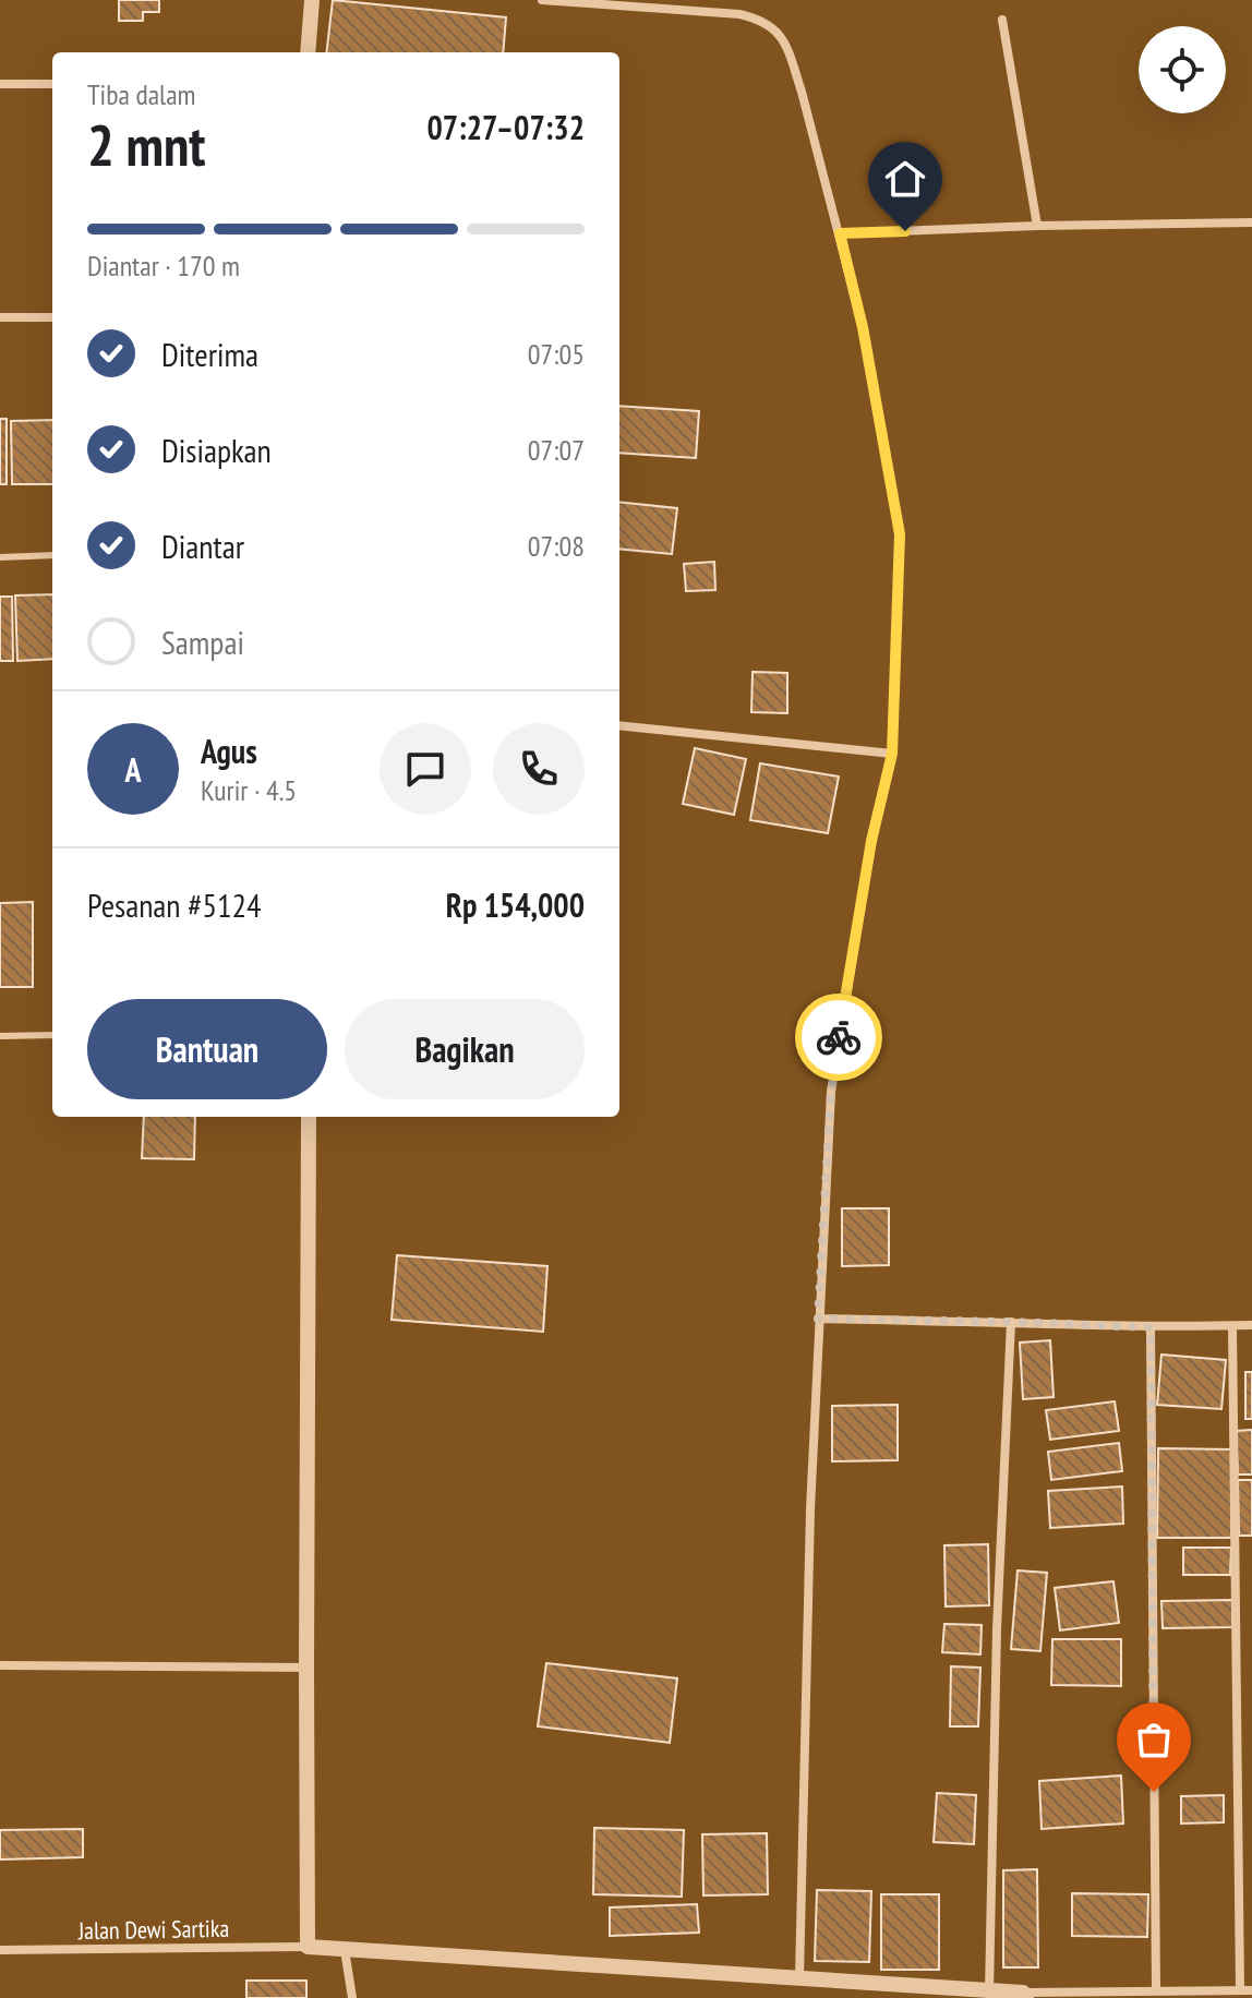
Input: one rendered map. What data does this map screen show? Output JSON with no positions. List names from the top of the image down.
{
  "streets": {
    "street": ["Jalan Dewi Sartika"]
  },
  "page": {
    "heading": ["2 mnt", "Tiba dalam", "07:27–07:32"],
    "panel": [
      "Agus",
      "Kurir · 4.5",
      "Pesanan #5124",
      "Rp 154,000"
    ],
    "bar": "Diantar · 170 m",
    "list": [
      ["Diterima", "07:05"],
      ["Disiapkan", "07:07"],
      ["Diantar", "07:08"],
      "Sampai"
    ],
    "round": "A",
    "buttons": ["Bantuan", "Bagikan"]
  }
}
